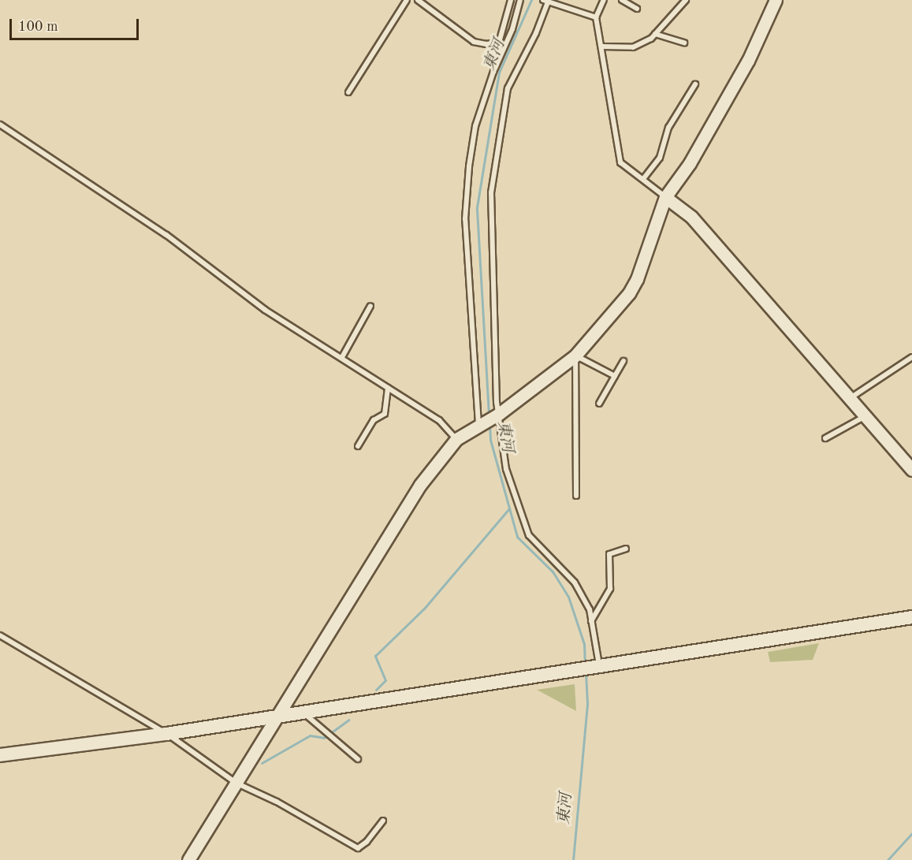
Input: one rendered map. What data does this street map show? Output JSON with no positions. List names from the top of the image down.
{
  "water": ["東河"],
  "scale_bar": "100 m"
}
